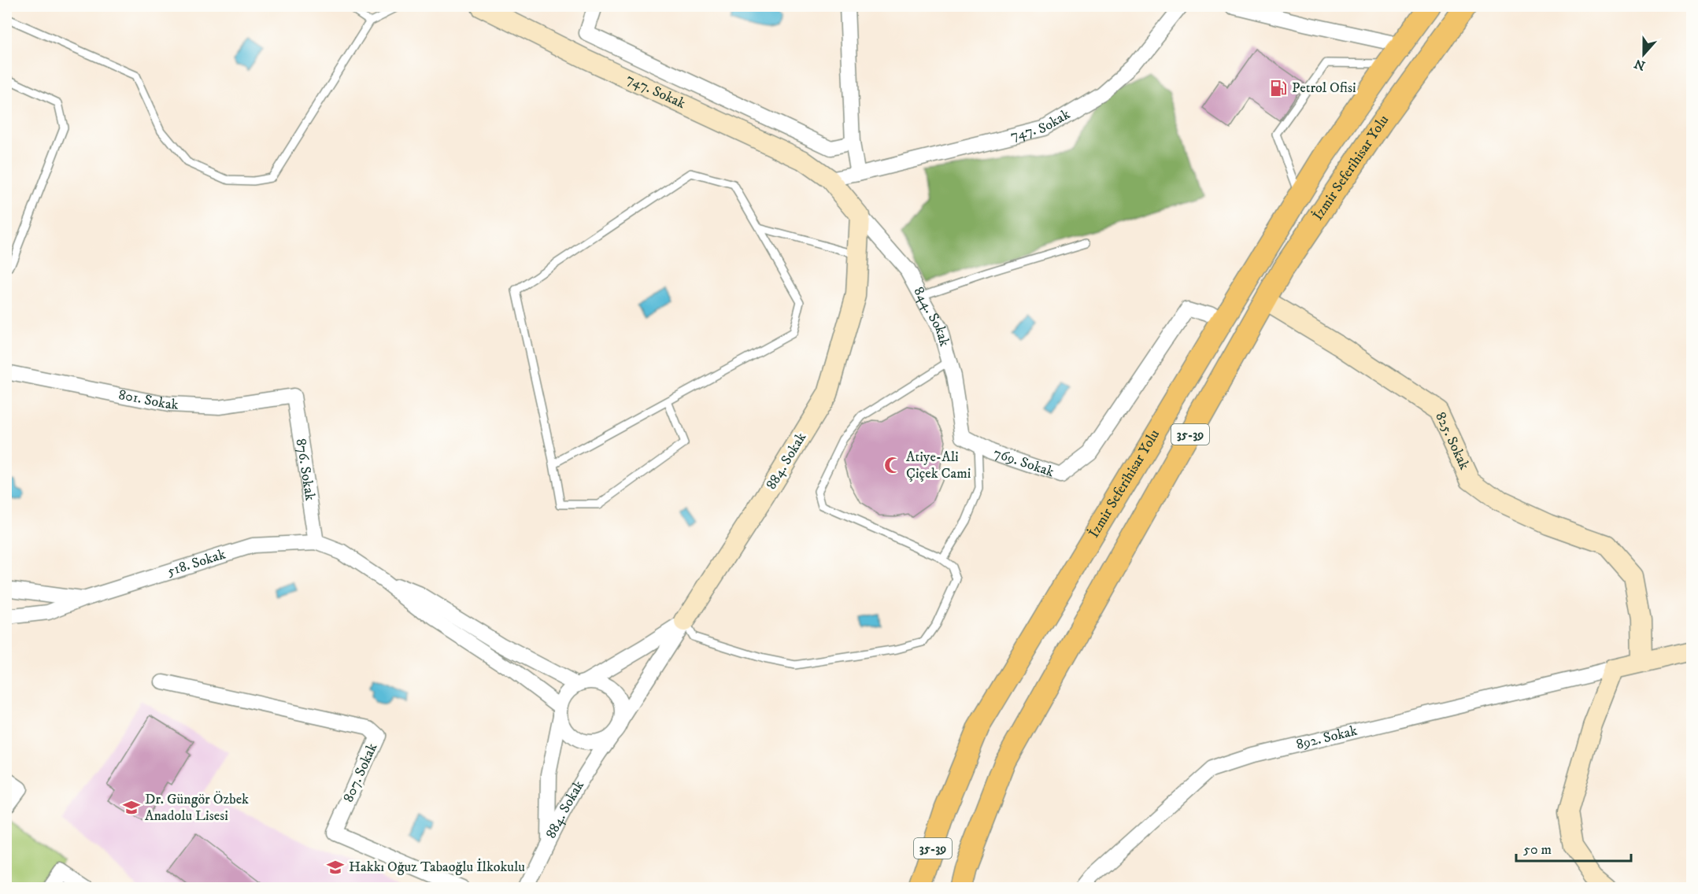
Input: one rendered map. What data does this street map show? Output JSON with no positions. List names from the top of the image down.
{
  "streets": {
    "main road": ["İzmir Seferihisar Yolu", "35-39"],
    "street": [
      "747. Sokak",
      "844. Sokak",
      "801. Sokak",
      "825. Sokak",
      "884. Sokak",
      "769. Sokak",
      "876. Sokak",
      "518. Sokak",
      "892. Sokak",
      "807. Sokak"
    ]
  },
  "crossings": [
    ["İzmir Seferihisar Yolu", "825. Sokak"],
    ["İzmir Seferihisar Yolu", "769. Sokak"],
    ["844. Sokak", "884. Sokak"],
    ["844. Sokak", "769. Sokak"],
    ["801. Sokak", "876. Sokak"],
    ["884. Sokak", "518. Sokak"],
    ["876. Sokak", "518. Sokak"]
  ],
  "places": {
    "fuel station": ["Petrol Ofisi"],
    "mosque": ["Atiye-Ali Çiçek Cami"],
    "school or university": ["Dr. Güngör Özbek Anadolu Lisesi", "Hakkı Oğuz Tabaoğlu İlkokulu"]
  },
  "scale_bar": "50 m",
  "north": "bottom"
}
